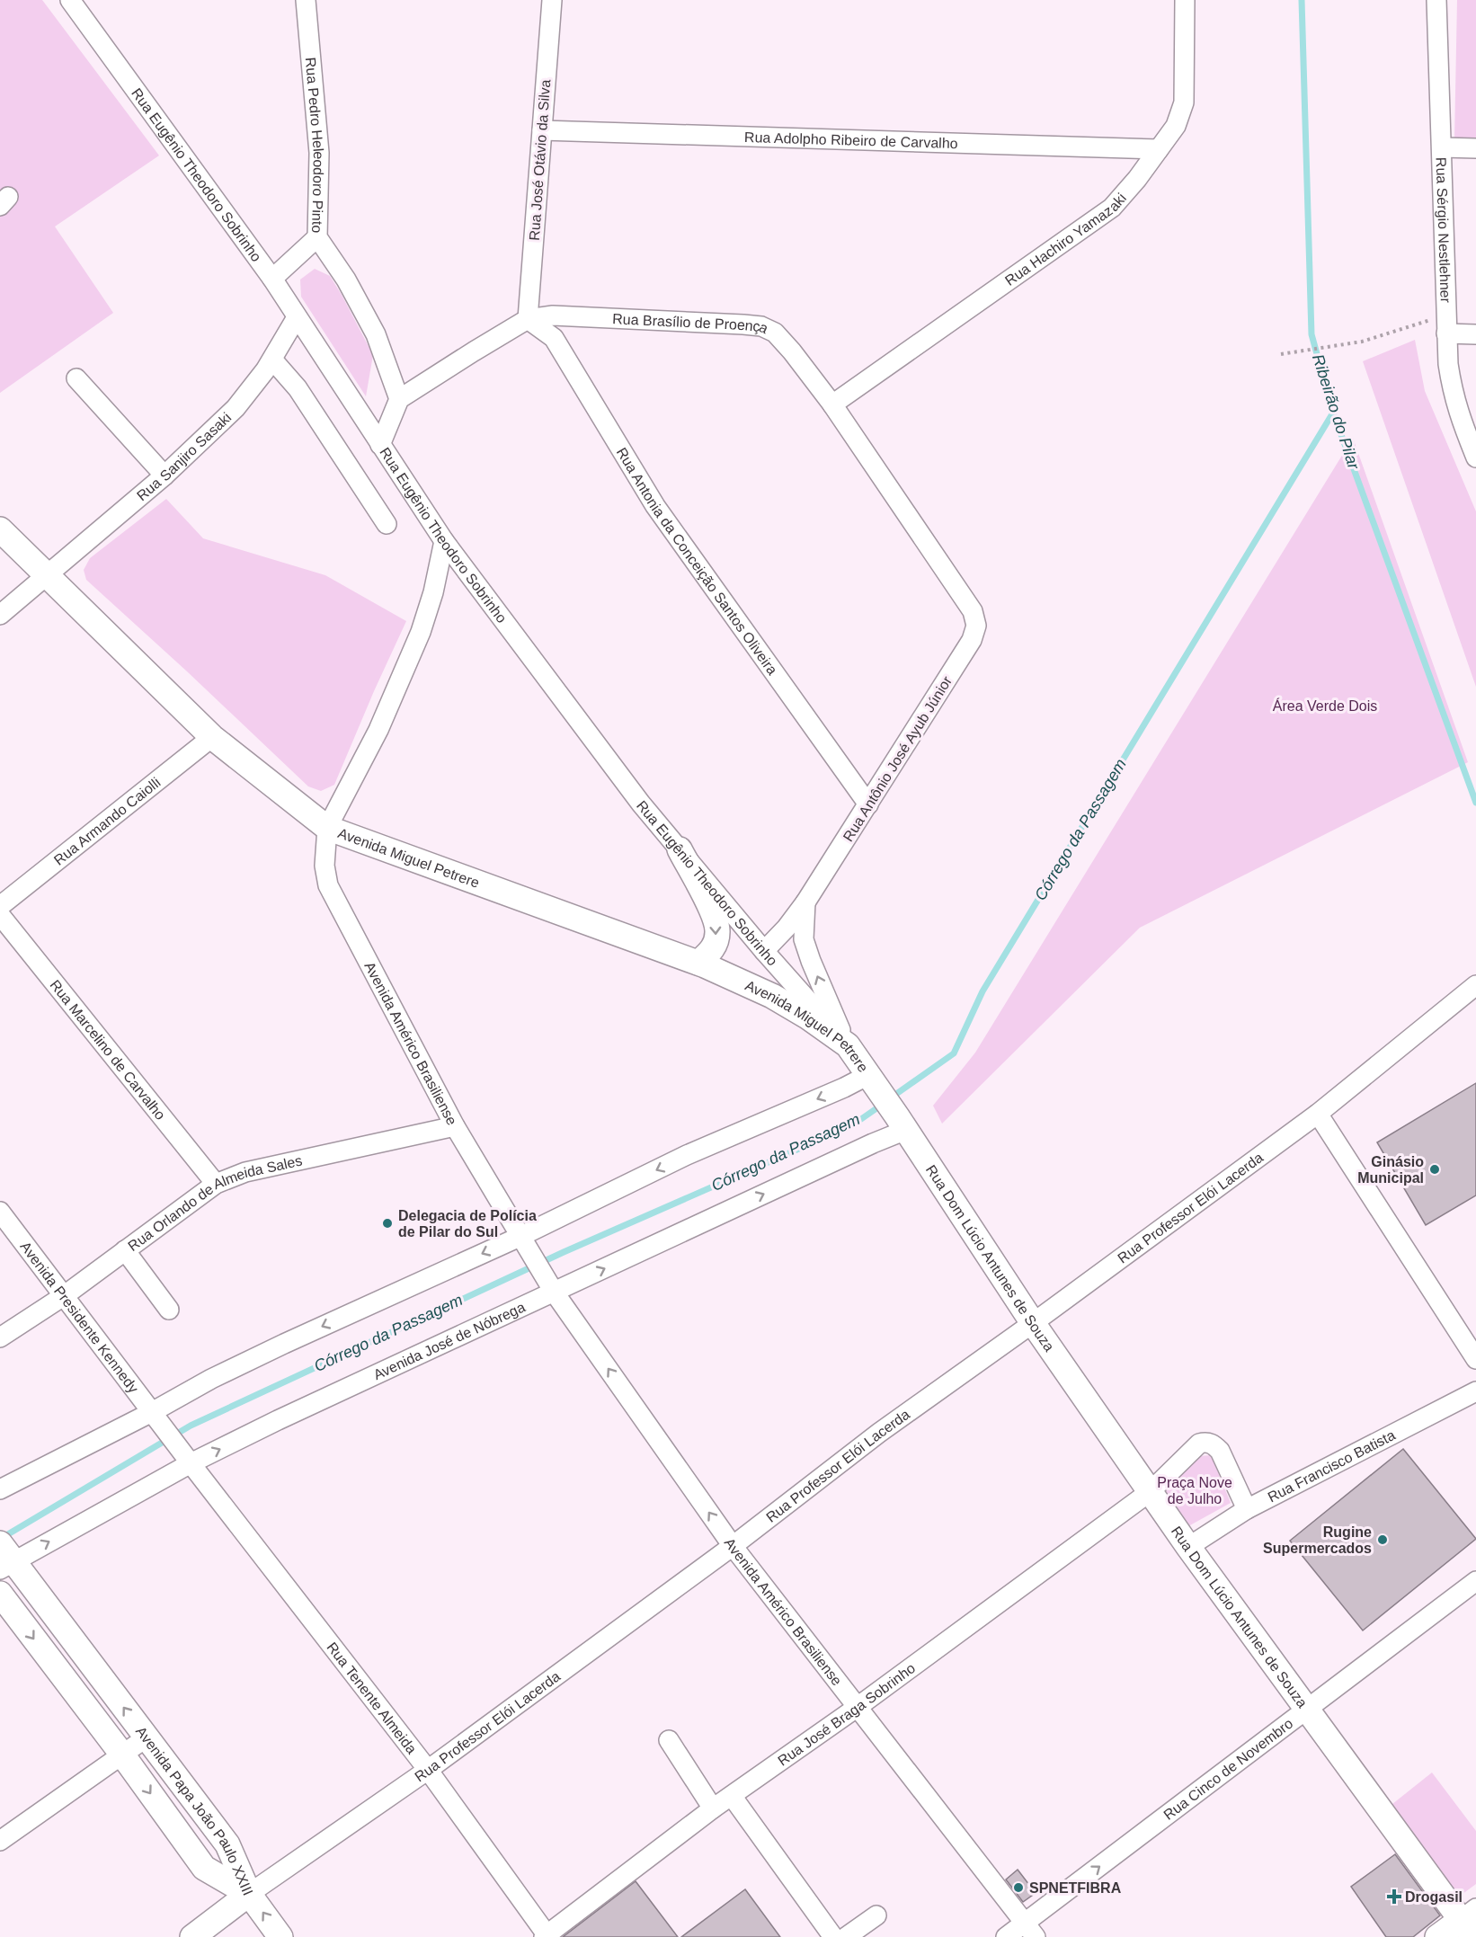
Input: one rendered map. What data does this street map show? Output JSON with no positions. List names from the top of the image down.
{
  "streets": {
    "main road": [
      "Avenida Miguel Petrere",
      "Rua Professor Elói Lacerda",
      "Rua Dom Lúcio Antunes de Souza",
      "Avenida Papa João Paulo XXIII"
    ],
    "street": [
      "Rua Adolpho Ribeiro de Carvalho",
      "Rua Pedro Heleodoro Pinto",
      "Rua José Otávio da Silva",
      "Rua Eugênio Theodoro Sobrinho",
      "Rua Sérgio Nestlehner",
      "Rua Hachiro Yamazaki",
      "Rua Brasílio de Proença",
      "Rua Sanjiro Sasaki",
      "Rua Antonia da Conceição Santos Oliveira",
      "Rua Antônio José Ayub Júnior",
      "Rua Armando Caiolli",
      "Avenida Américo Brasiliense",
      "Rua Marcelino de Carvalho",
      "Rua Orlando de Almeida Sales",
      "Avenida Presidente Kennedy",
      "Avenida José de Nóbrega",
      "Rua Francisco Batista",
      "Rua Tenente Almeida",
      "Rua José Braga Sobrinho",
      "Rua Cinco de Novembro"
    ]
  },
  "crossings": [
    ["Rua Adolpho Ribeiro de Carvalho", "Rua José Otávio da Silva"],
    ["Rua Adolpho Ribeiro de Carvalho", "Rua Hachiro Yamazaki"],
    ["Rua Pedro Heleodoro Pinto", "Rua Brasílio de Proença"],
    ["Rua José Otávio da Silva", "Rua Brasílio de Proença"],
    ["Rua José Otávio da Silva", "Rua Antonia da Conceição Santos Oliveira"],
    ["Rua Eugênio Theodoro Sobrinho", "Rua Sanjiro Sasaki"],
    ["Rua Eugênio Theodoro Sobrinho", "Rua Antônio José Ayub Júnior"],
    ["Rua Eugênio Theodoro Sobrinho", "Avenida Miguel Petrere"],
    ["Rua Hachiro Yamazaki", "Rua Brasílio de Proença"],
    ["Rua Brasílio de Proença", "Rua Antonia da Conceição Santos Oliveira"],
    ["Rua Brasílio de Proença", "Rua Antônio José Ayub Júnior"],
    ["Rua Sanjiro Sasaki", "Avenida Miguel Petrere"],
    ["Rua Antonia da Conceição Santos Oliveira", "Rua Antônio José Ayub Júnior"],
    ["Rua Antônio José Ayub Júnior", "Avenida Miguel Petrere"],
    ["Rua Armando Caiolli", "Avenida Miguel Petrere"],
    ["Avenida Miguel Petrere", "Avenida Américo Brasiliense"],
    ["Avenida Miguel Petrere", "Rua Dom Lúcio Antunes de Souza"],
    ["Avenida Miguel Petrere", "Avenida José de Nóbrega"],
    ["Avenida Américo Brasiliense", "Rua Orlando de Almeida Sales"],
    ["Avenida Américo Brasiliense", "Rua Professor Elói Lacerda"],
    ["Avenida Américo Brasiliense", "Avenida José de Nóbrega"],
    ["Avenida Américo Brasiliense", "Rua José Braga Sobrinho"],
    ["Avenida Américo Brasiliense", "Rua Cinco de Novembro"],
    ["Rua Marcelino de Carvalho", "Rua Orlando de Almeida Sales"],
    ["Rua Orlando de Almeida Sales", "Avenida Presidente Kennedy"],
    ["Rua Professor Elói Lacerda", "Rua Dom Lúcio Antunes de Souza"],
    ["Rua Professor Elói Lacerda", "Rua Tenente Almeida"],
    ["Rua Professor Elói Lacerda", "Avenida Papa João Paulo XXIII"],
    ["Rua Dom Lúcio Antunes de Souza", "Avenida José de Nóbrega"],
    ["Rua Dom Lúcio Antunes de Souza", "Rua Francisco Batista"],
    ["Rua Dom Lúcio Antunes de Souza", "Rua José Braga Sobrinho"],
    ["Rua Dom Lúcio Antunes de Souza", "Rua Cinco de Novembro"],
    ["Avenida Presidente Kennedy", "Avenida José de Nóbrega"],
    ["Avenida Presidente Kennedy", "Rua Tenente Almeida"],
    ["Avenida José de Nóbrega", "Rua Tenente Almeida"],
    ["Avenida José de Nóbrega", "Avenida Papa João Paulo XXIII"],
    ["Rua Tenente Almeida", "Rua José Braga Sobrinho"]
  ],
  "one_way": ["Rua Cinco de Novembro"],
  "water": ["Ribeirão do Pilar", "Córrego da Passagem"],
  "parks": ["Área Verde Dois", "Praça Nove de Julho"],
  "places": {
    "other": [
      "Ginásio Municipal",
      "Delegacia de Polícia de Pilar do Sul",
      "Rugine Supermercados",
      "SPNETFIBRA"
    ],
    "health": ["Drogasil"]
  }
}
